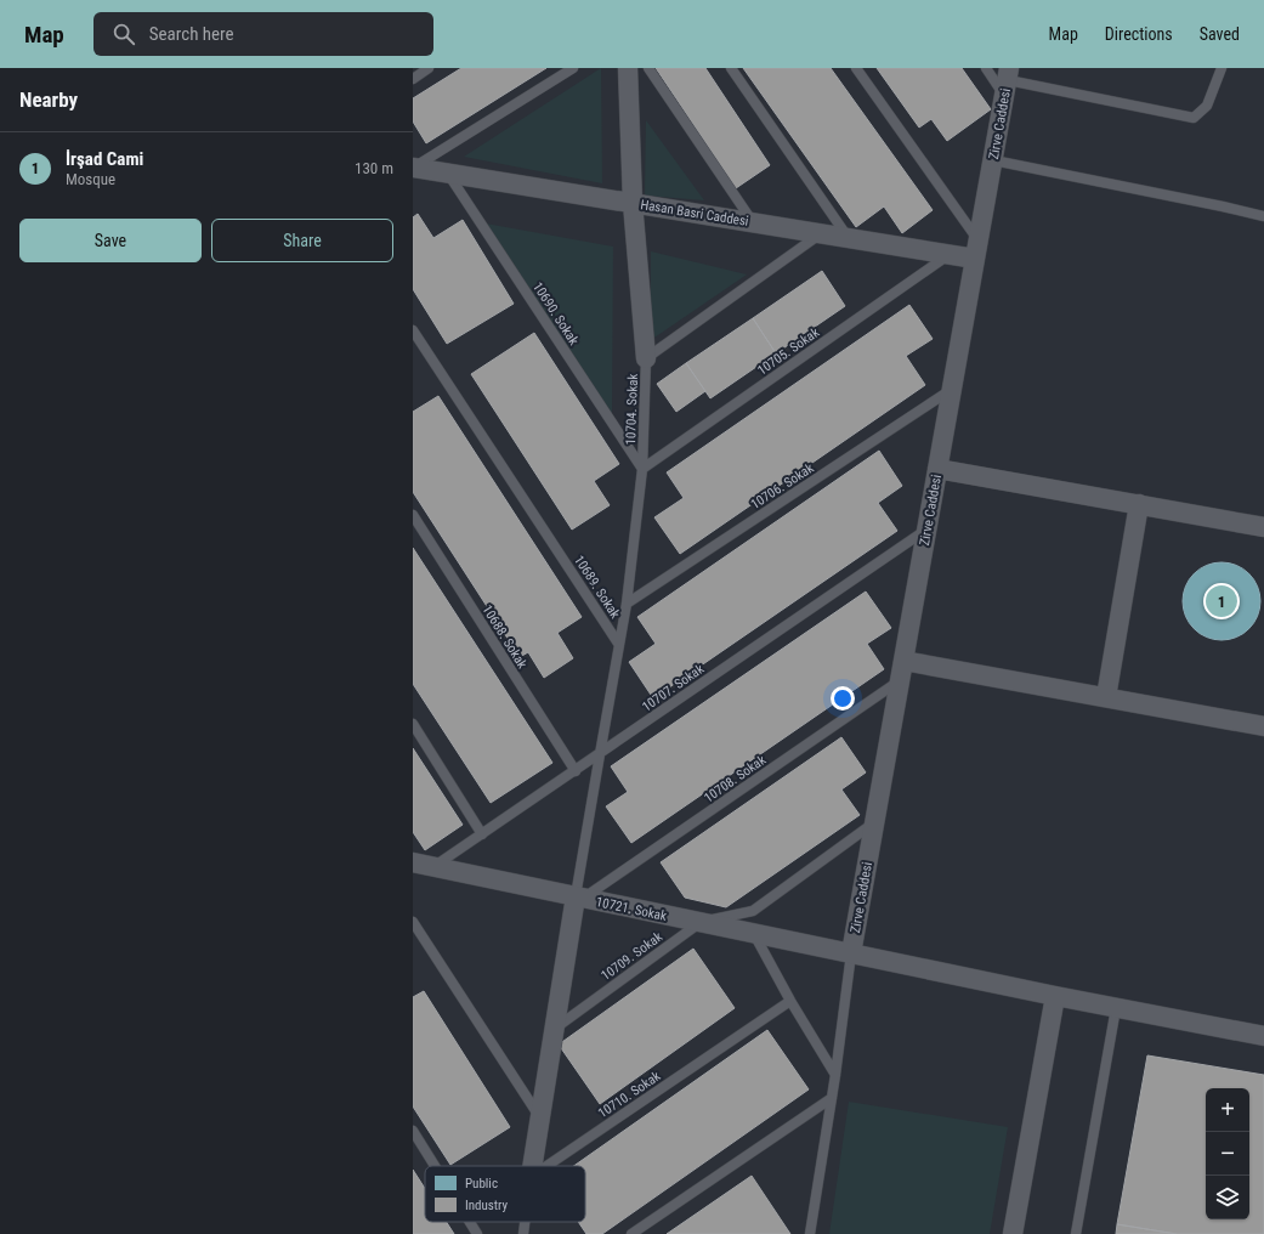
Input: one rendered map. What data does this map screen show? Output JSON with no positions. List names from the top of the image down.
{
  "streets": {
    "street": ["Zirve Caddesi", "Hasan Basri Caddesi", "10721. Sokak"],
    "lane": [
      "10690. Sokak",
      "10705. Sokak",
      "10704. Sokak",
      "10706. Sokak",
      "10689. Sokak",
      "10688. Sokak",
      "10707. Sokak",
      "10708. Sokak",
      "10709. Sokak",
      "10710. Sokak"
    ]
  },
  "crossings": [
    ["Zirve Caddesi", "Hasan Basri Caddesi"],
    ["Zirve Caddesi", "10706. Sokak"],
    ["Zirve Caddesi", "10707. Sokak"],
    ["Zirve Caddesi", "10708. Sokak"],
    ["Zirve Caddesi", "10721. Sokak"],
    ["Zirve Caddesi", "10709. Sokak"],
    ["Hasan Basri Caddesi", "10690. Sokak"],
    ["Hasan Basri Caddesi", "10705. Sokak"],
    ["Hasan Basri Caddesi", "10704. Sokak"],
    ["10690. Sokak", "10705. Sokak"],
    ["10690. Sokak", "10704. Sokak"],
    ["10705. Sokak", "10704. Sokak"],
    ["10704. Sokak", "10706. Sokak"],
    ["10704. Sokak", "10689. Sokak"],
    ["10688. Sokak", "10707. Sokak"],
    ["10707. Sokak", "10721. Sokak"],
    ["10708. Sokak", "10721. Sokak"],
    ["10721. Sokak", "10709. Sokak"]
  ],
  "legend": ["Public", "Industry"],
  "page": {
    "header": "Map",
    "search": "Search here",
    "nav": ["Map", "Directions", "Saved"],
    "heading": "Nearby",
    "list": [
      {
        "mark": "1",
        "name": "İrşad Cami",
        "note": "Mosque",
        "value": "130 m"
      }
    ],
    "buttons": ["Save", "Share"],
    "pins": "1",
    "map_buttons": ["+", "−"]
  }
}
